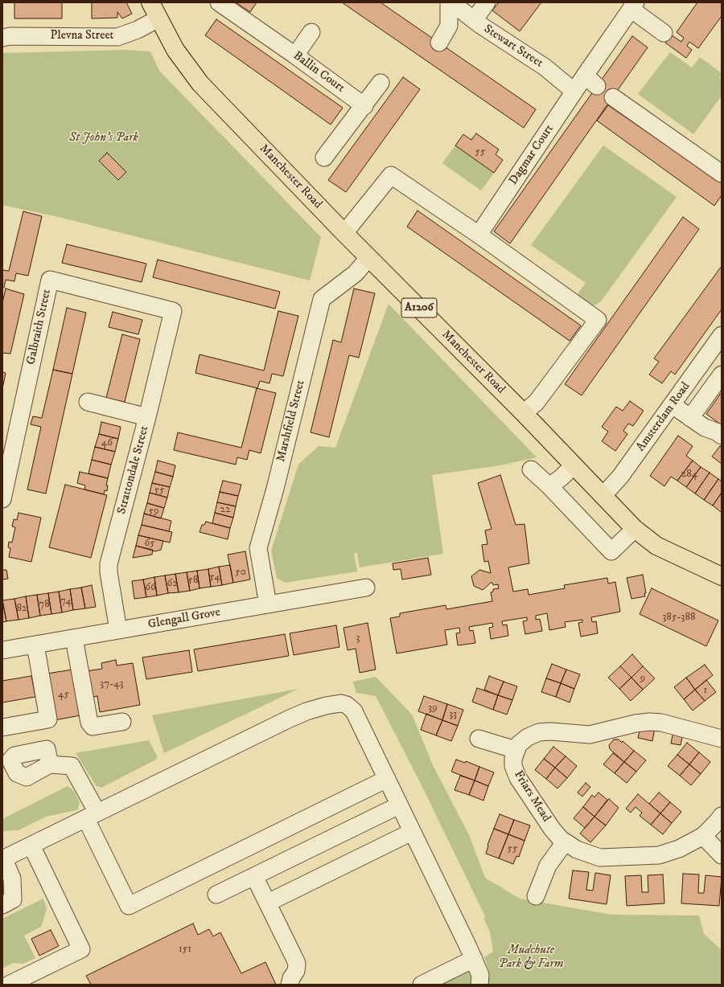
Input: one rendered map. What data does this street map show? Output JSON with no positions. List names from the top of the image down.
{
  "streets": {
    "main road": ["Manchester Road", "A1206"],
    "street": [
      "Plevna Street",
      "Stewart Street",
      "Ballin Court",
      "Dagmar Court",
      "Galbraith Street",
      "Amsterdam Road",
      "Marshfield Street",
      "Strattondale Street",
      "Glengall Grove",
      "Friars Mead"
    ]
  },
  "crossings": [
    ["Plevna Street", "Manchester Road"],
    ["Stewart Street", "Dagmar Court"],
    ["Manchester Road", "Amsterdam Road"],
    ["Manchester Road", "Marshfield Street"],
    ["Galbraith Street", "Strattondale Street"],
    ["Marshfield Street", "Glengall Grove"],
    ["Strattondale Street", "Glengall Grove"]
  ],
  "parks": ["St John's Park", "Mudchute Park & Farm"],
  "house_numbers": [
    "55",
    "46",
    "284",
    "55",
    "22",
    "59",
    "65",
    "50",
    "54",
    "58",
    "62",
    "66",
    "74",
    "78",
    "82",
    "385-388",
    "3",
    "9",
    "37-43",
    "1",
    "45",
    "39",
    "33",
    "55",
    "151"
  ]
}
